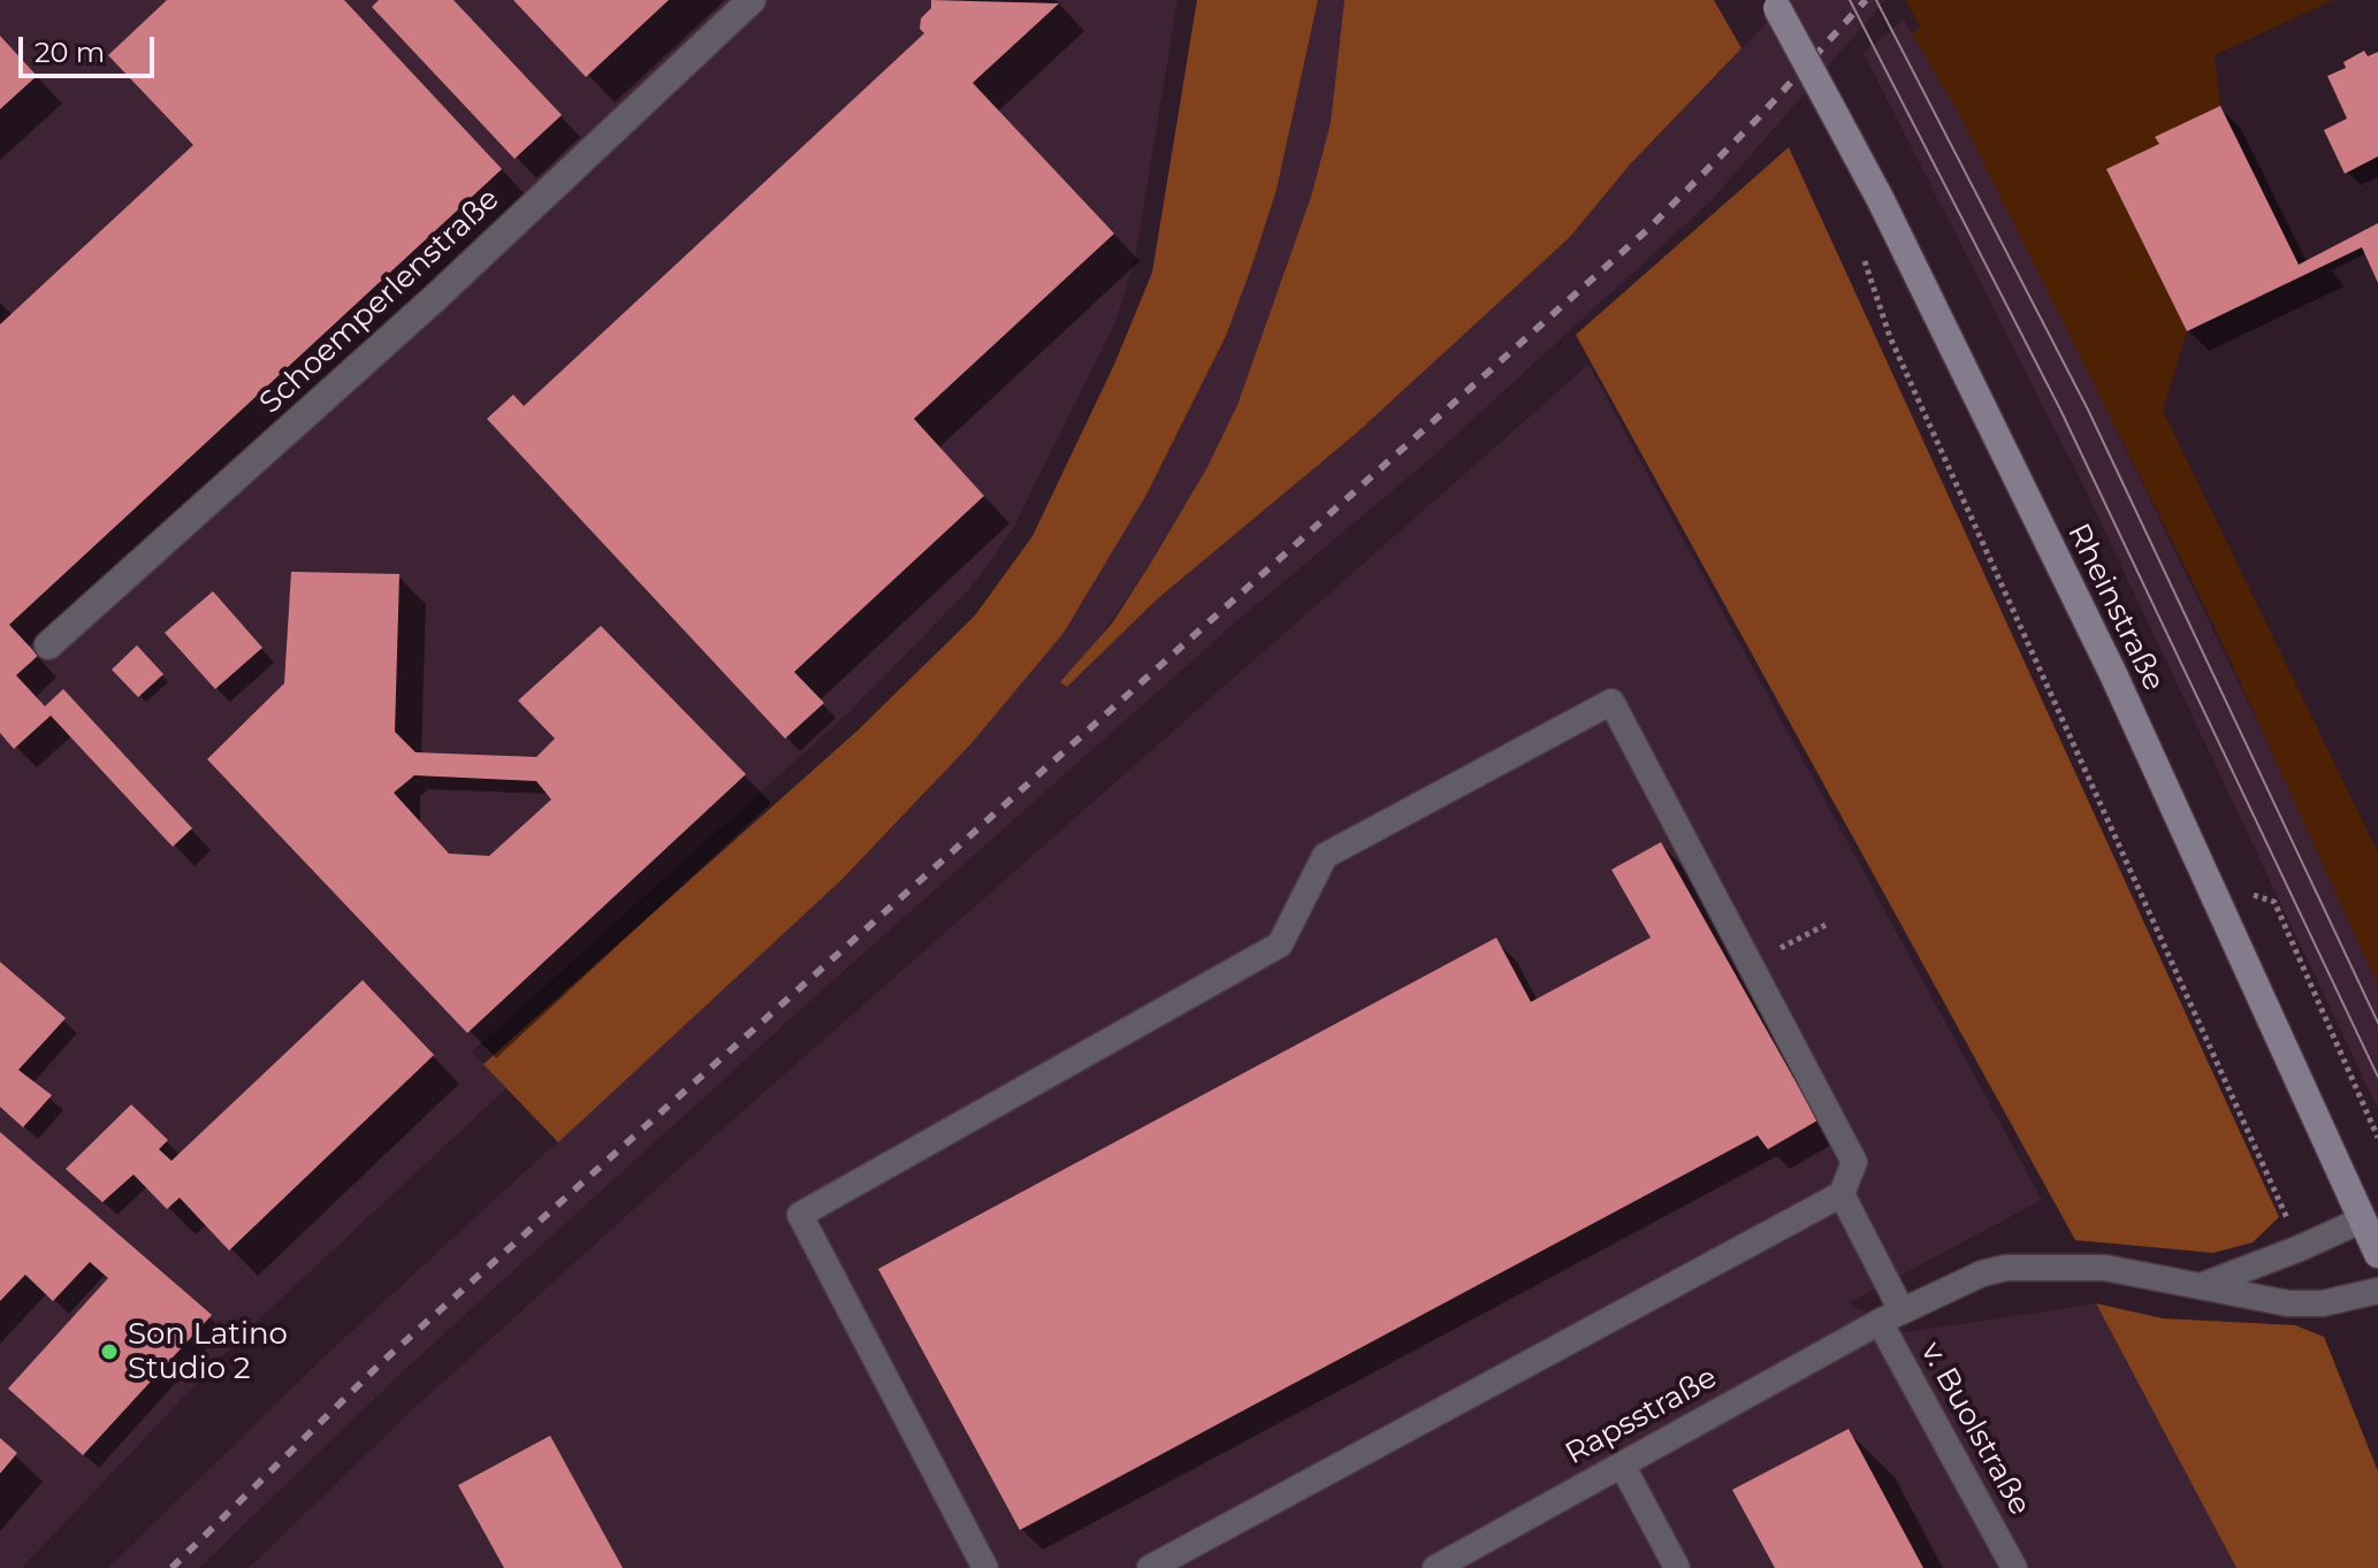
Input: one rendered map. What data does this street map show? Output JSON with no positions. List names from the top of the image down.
{
  "streets": {
    "main road": ["Rheinstraße"],
    "street": ["Schoemperlenstraße"],
    "lane": ["Rapsstraße", "v. Buolstraße"]
  },
  "crossings": [
    ["Rapsstraße", "v. Buolstraße"]
  ],
  "places": ["Son Latino Studio 2"],
  "scale_bar": "20 m"
}
